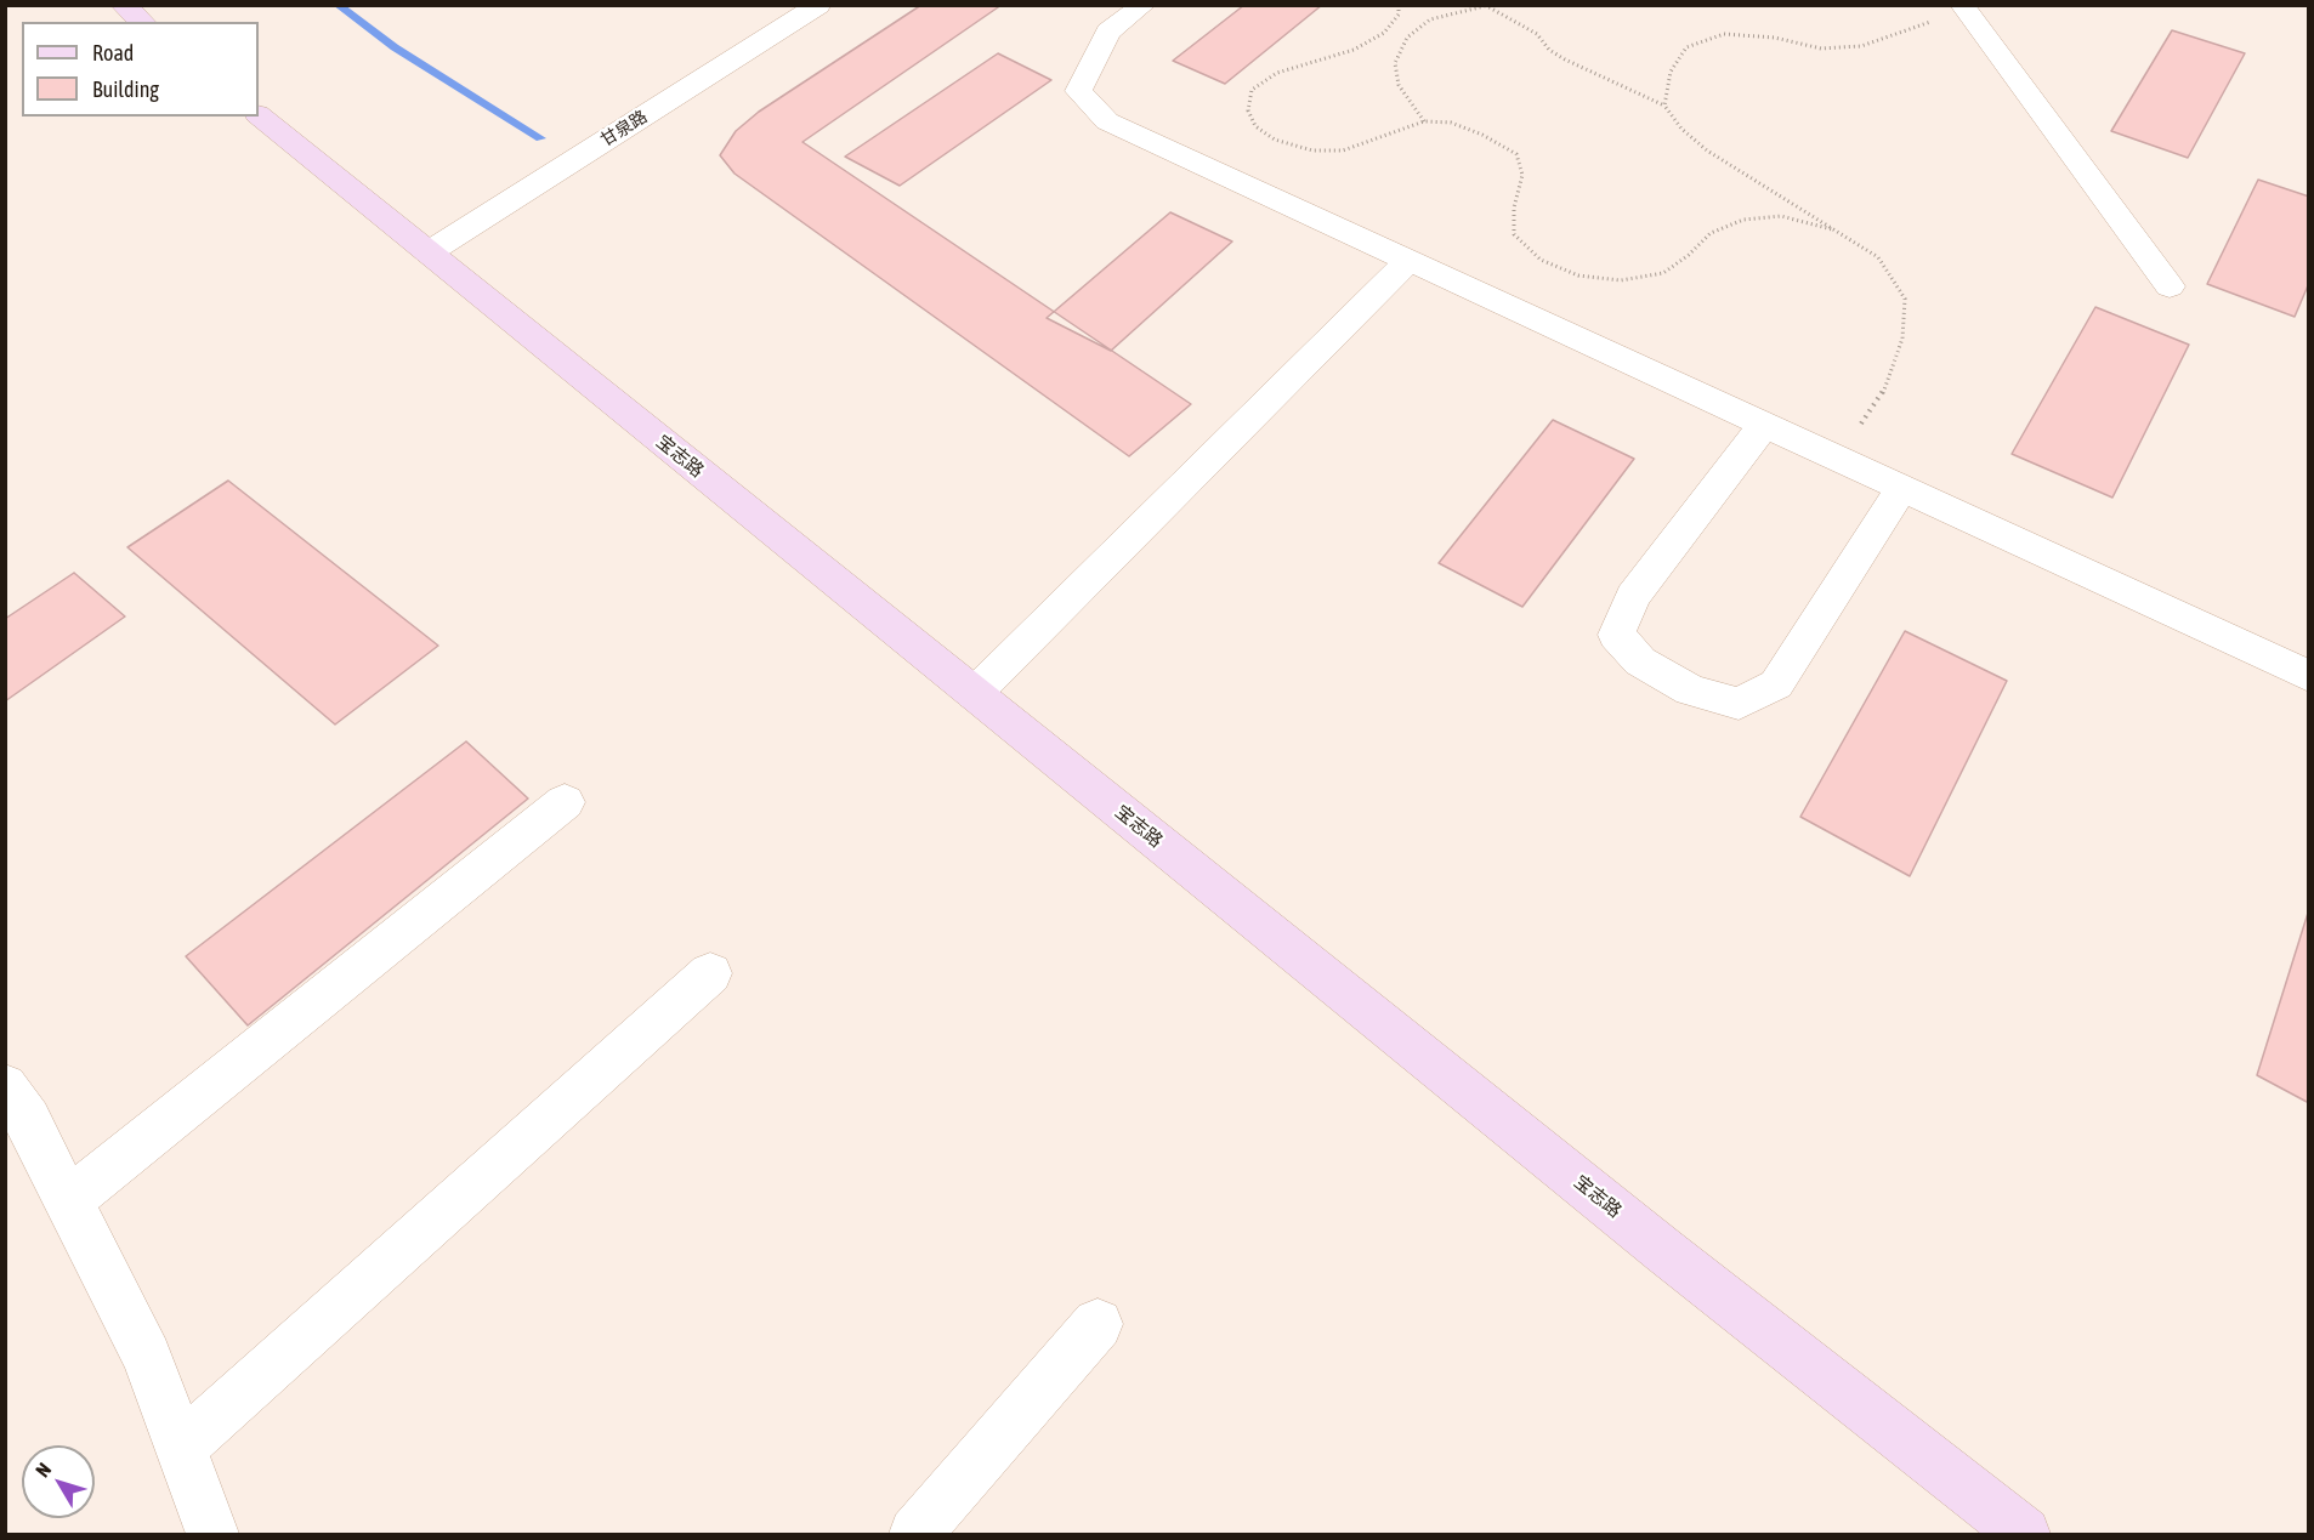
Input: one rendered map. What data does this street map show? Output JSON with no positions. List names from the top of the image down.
{
  "streets": {
    "street": ["甘泉路", "宝志路"]
  },
  "crossings": [
    ["甘泉路", "宝志路"]
  ],
  "legend": ["Road", "Building"],
  "north": "top left"
}
